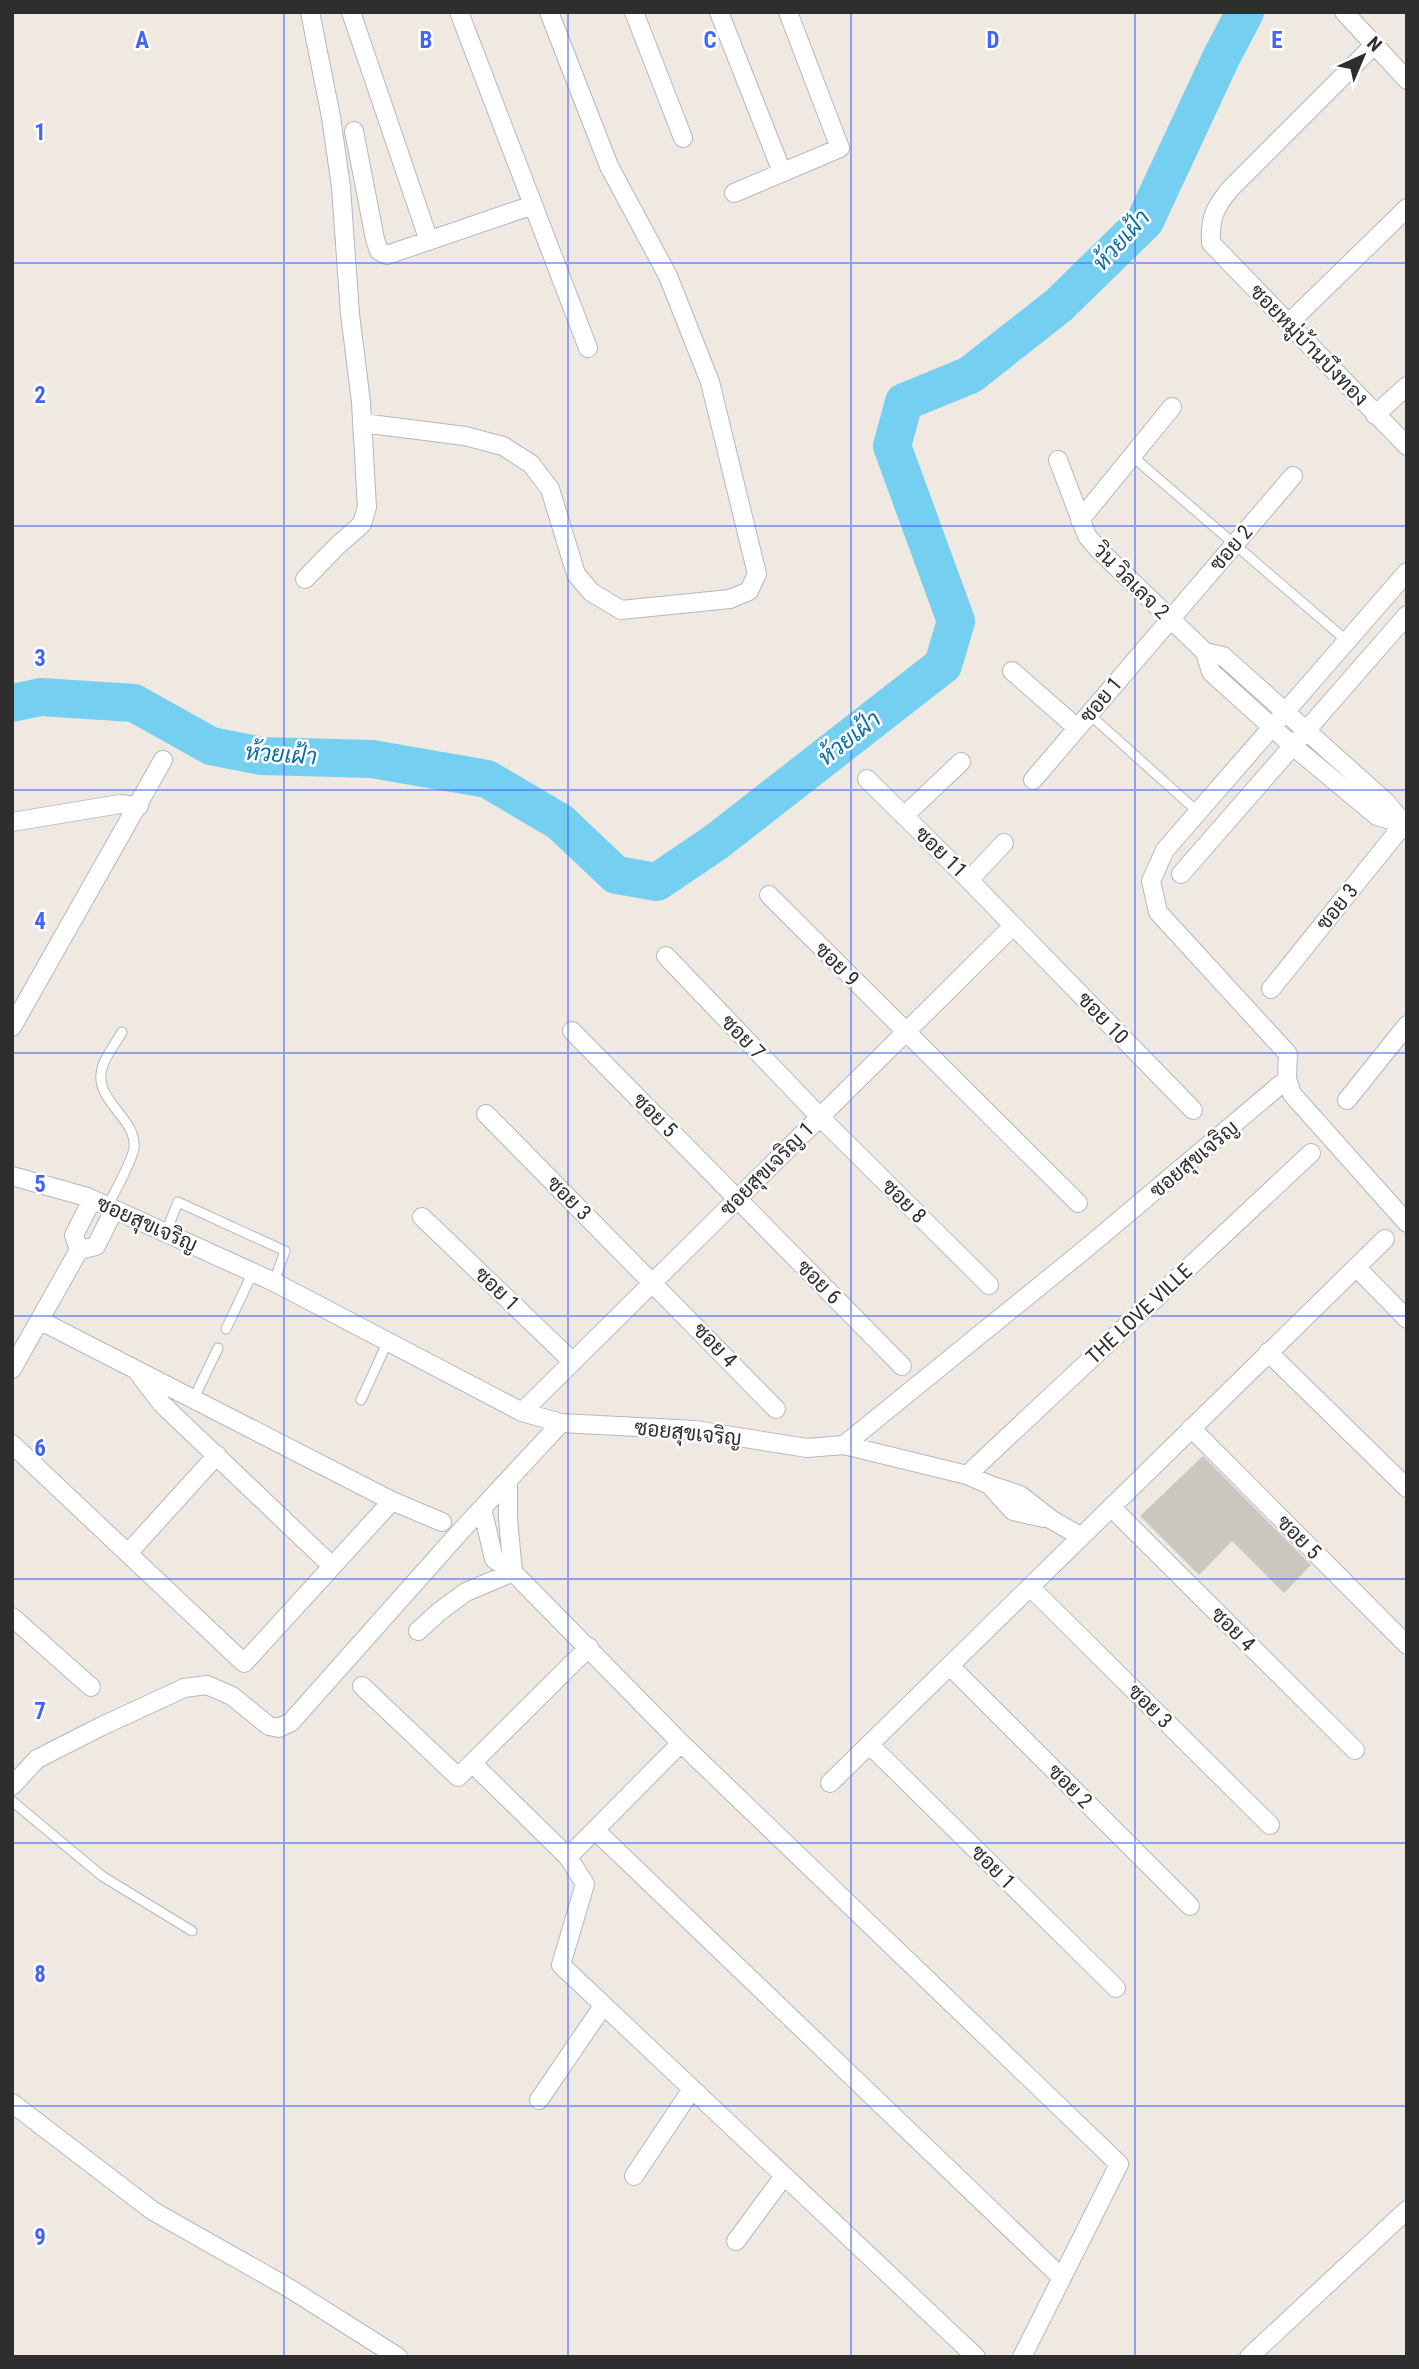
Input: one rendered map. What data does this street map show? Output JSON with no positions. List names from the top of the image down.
{
  "streets": {
    "street": [
      "ซอยหมู่บ้านบึงทอง",
      "ซอย 2",
      "วิน วิลเลจ 2",
      "ซอย 1",
      "ซอย 11",
      "ซอย 3",
      "ซอย 9",
      "ซอย 10",
      "ซอย 7",
      "ซอย 5",
      "ซอยสุขเจริญ",
      "ซอยสุขเจริญ 1",
      "ซอย 8",
      "ซอย 6",
      "THE LOVE VILLE",
      "ซอย 4"
    ]
  },
  "crossings": [
    ["ซอย 2", "วิน วิลเลจ 2"],
    ["ซอย 2", "ซอย 1"],
    ["วิน วิลเลจ 2", "ซอย 1"],
    ["วิน วิลเลจ 2", "ซอย 3"],
    ["ซอย 1", "ซอยสุขเจริญ 1"],
    ["ซอย 11", "ซอย 10"],
    ["ซอย 11", "ซอยสุขเจริญ 1"],
    ["ซอย 3", "ซอยสุขเจริญ 1"],
    ["ซอย 3", "ซอย 4"],
    ["ซอย 9", "ซอยสุขเจริญ 1"],
    ["ซอย 10", "ซอยสุขเจริญ 1"],
    ["ซอย 7", "ซอยสุขเจริญ 1"],
    ["ซอย 7", "ซอย 8"],
    ["ซอย 5", "ซอยสุขเจริญ 1"],
    ["ซอย 5", "ซอย 6"],
    ["ซอยสุขเจริญ", "ซอยสุขเจริญ 1"],
    ["ซอยสุขเจริญ 1", "ซอย 8"],
    ["ซอยสุขเจริญ 1", "ซอย 6"],
    ["ซอยสุขเจริญ 1", "ซอย 4"]
  ],
  "water": ["ห้วยเฝ้า"],
  "north": "top right",
  "grid": {
    "columns": [
      "A",
      "B",
      "C",
      "D",
      "E"
    ],
    "rows": [
      "1",
      "2",
      "3",
      "4",
      "5",
      "6",
      "7",
      "8",
      "9"
    ]
  }
}
